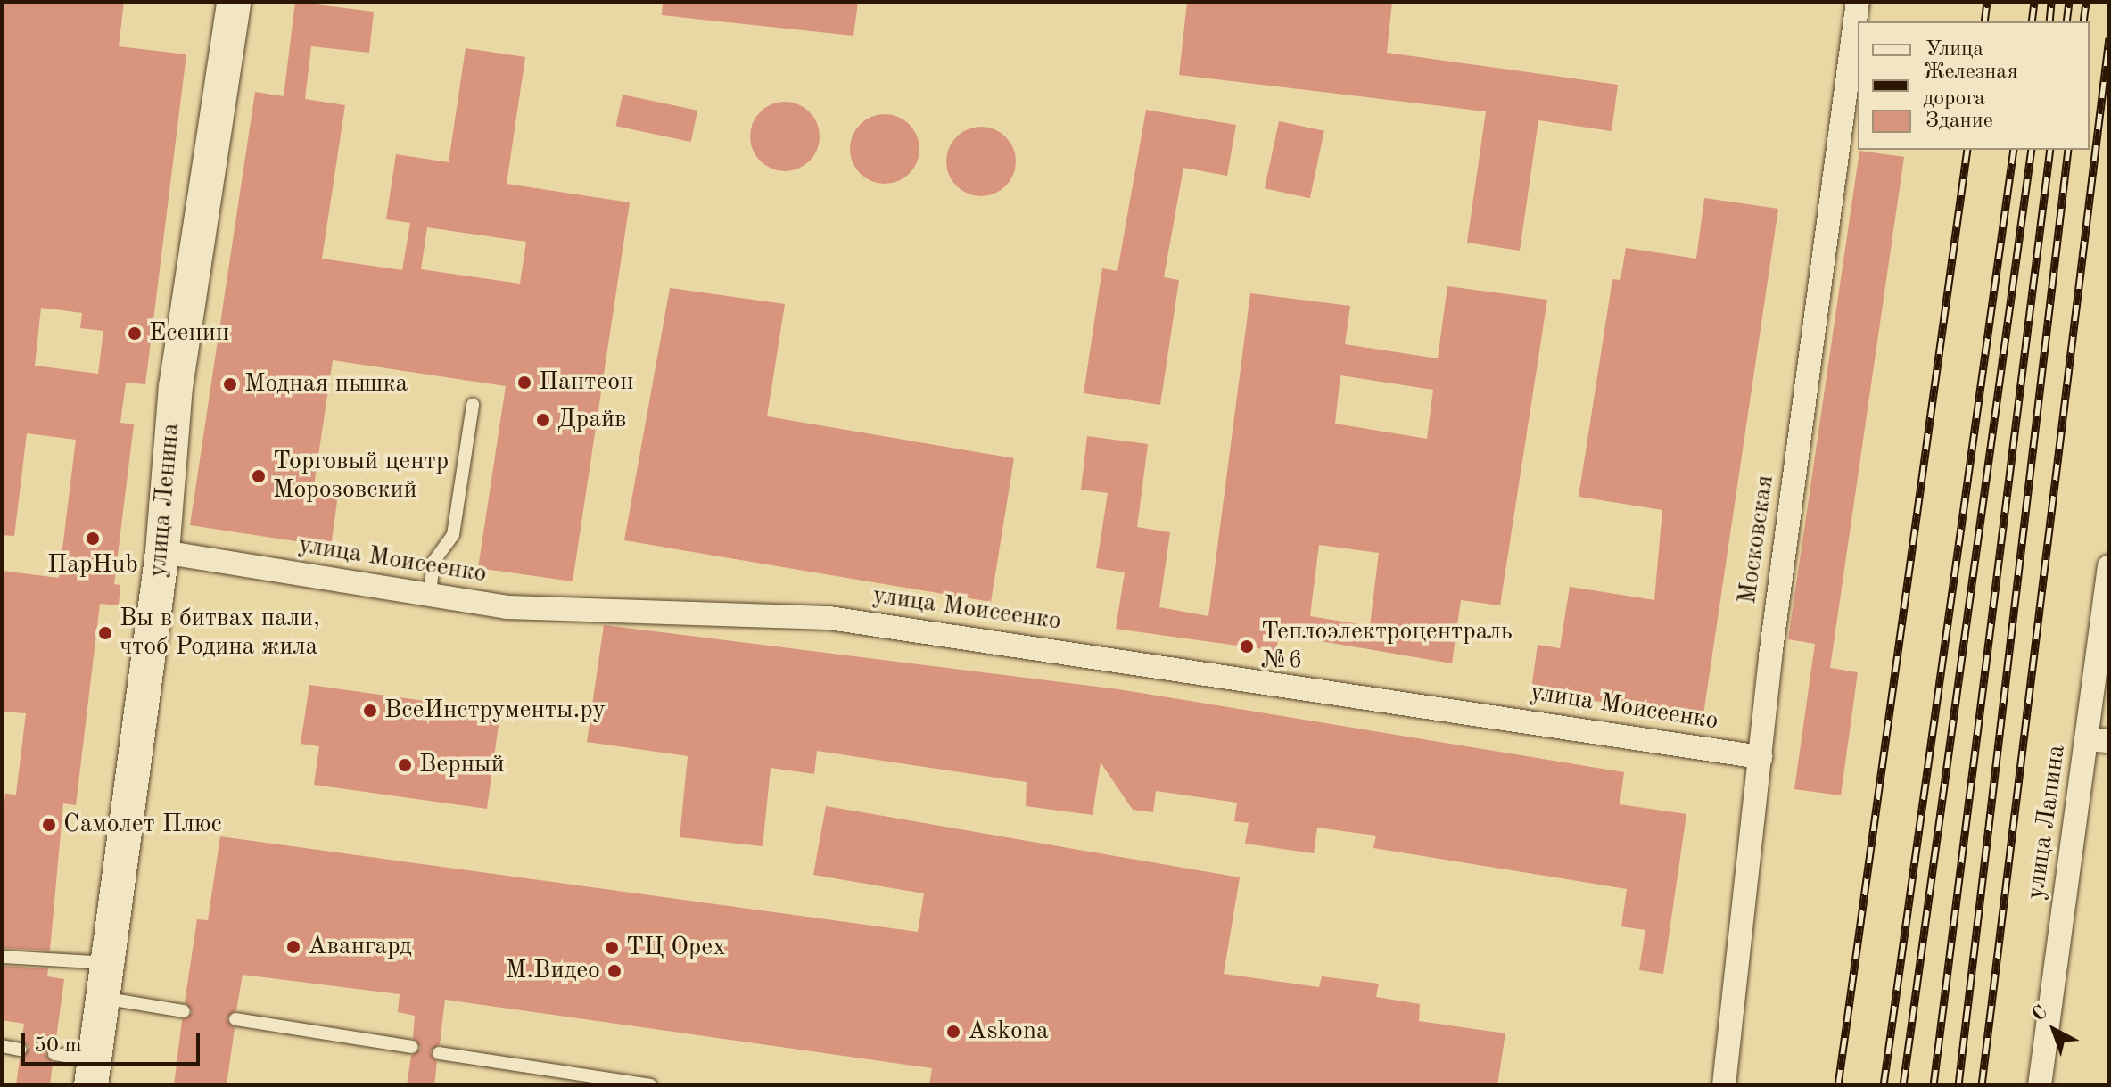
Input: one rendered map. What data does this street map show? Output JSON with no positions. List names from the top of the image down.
{
  "streets": {
    "main road": ["улица Ленина"],
    "street": ["Московская", "улица Моисеенко", "улица Лапина"]
  },
  "crossings": [
    ["улица Ленина", "улица Моисеенко"],
    ["Московская", "улица Моисеенко"]
  ],
  "places": [
    "Есенин",
    "Пантеон",
    "Модная пышка",
    "Драйв",
    "Торговый центр Морозовский",
    "ПарHub",
    "Вы в битвах пали, чтоб Родина жила",
    "Теплоэлектроцентраль №6",
    "ВсеИнструменты.ру",
    "Верный",
    "Самолет Плюс",
    "Авангард",
    "ТЦ Орех",
    "М.Видео",
    "Askona"
  ],
  "legend": ["Улица", "Железная дорога", "Здание"],
  "scale_bar": "50 m",
  "north": "top left"
}
